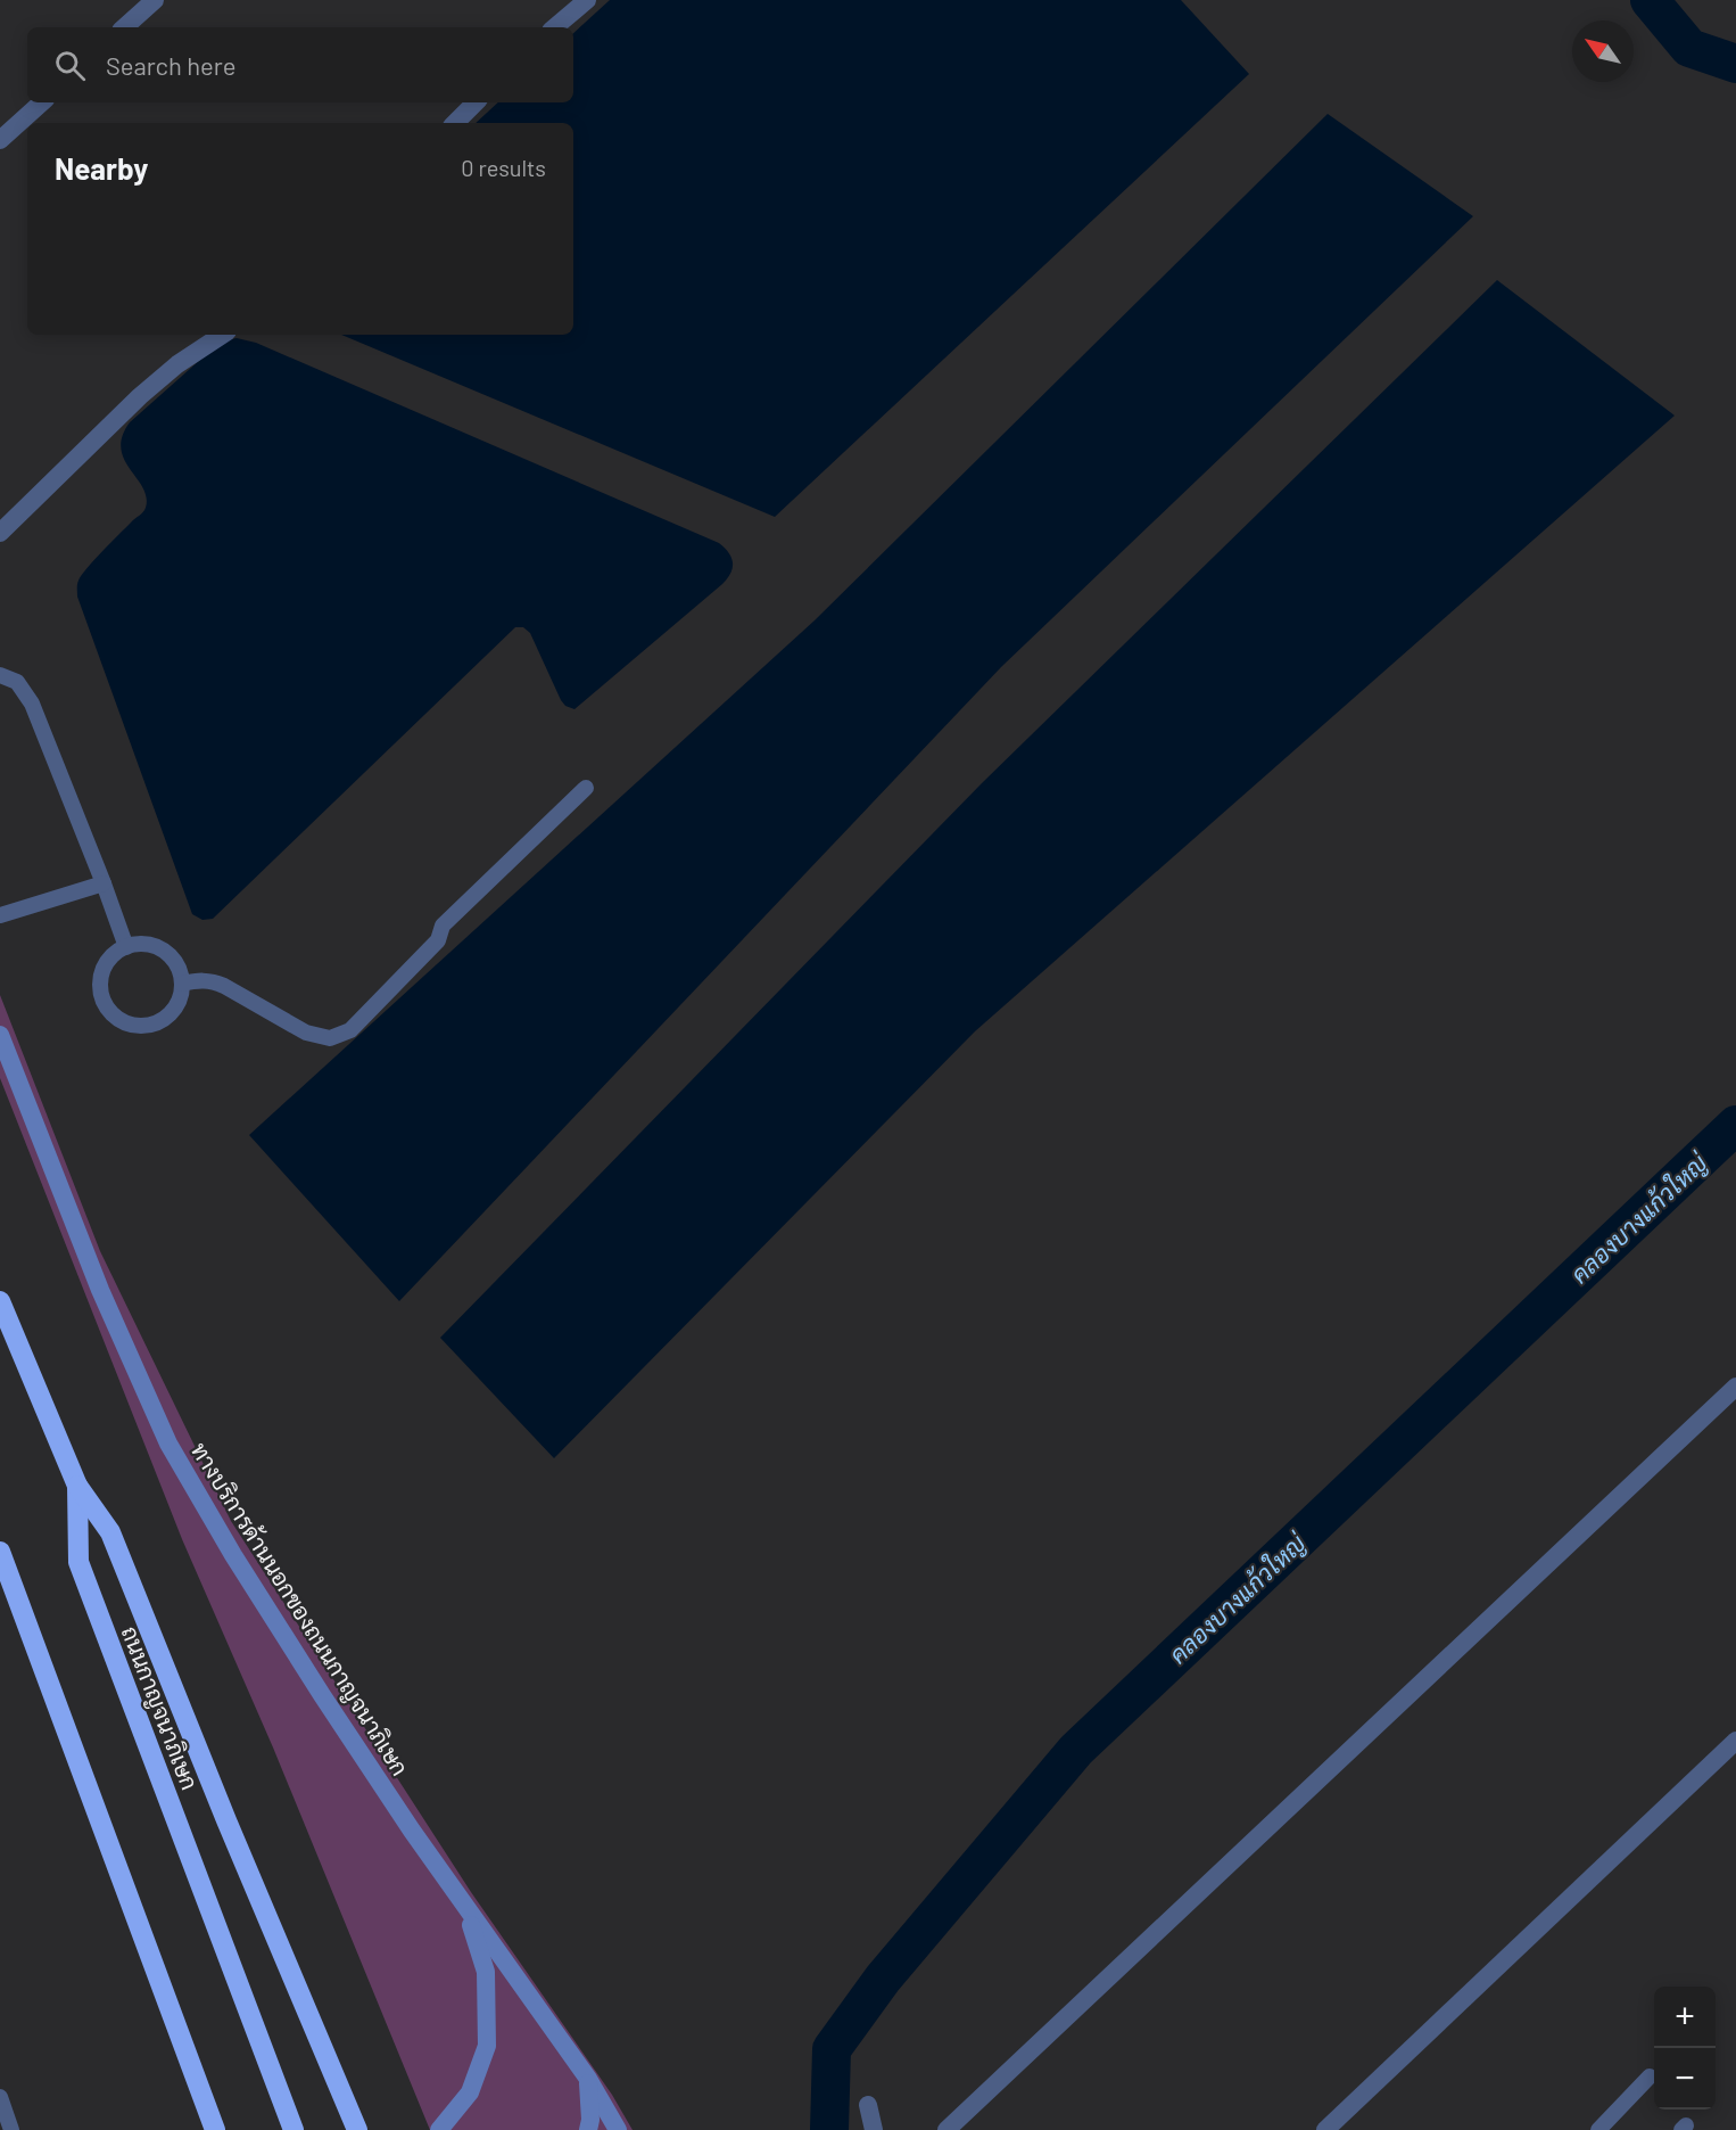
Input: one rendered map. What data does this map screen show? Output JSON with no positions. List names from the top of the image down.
{
  "streets": {
    "highway": ["ถนนกาญจนาภิเษก"],
    "main road": ["ทางบริการด้านนอกของถนนกาญจนาภิเษก"]
  },
  "water": ["คลองบางแก้วใหญ่"],
  "north": "top left",
  "page": {
    "search": "Search here",
    "heading": ["Nearby", "0 results"],
    "map_buttons": ["+", "−"]
  }
}
